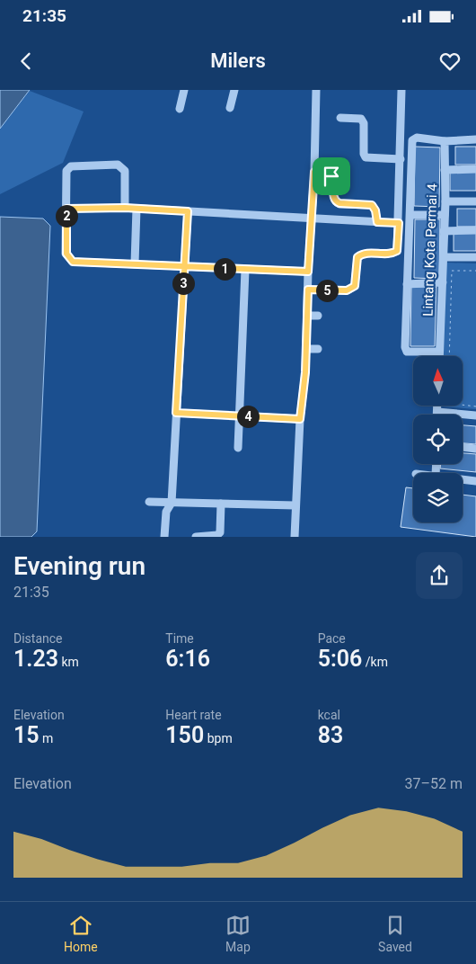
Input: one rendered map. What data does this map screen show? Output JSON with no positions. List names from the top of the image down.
{
  "streets": {
    "street": ["Lintang Kota Permai 4"]
  },
  "north": "top",
  "page": {
    "status": "21:35",
    "header": "Milers",
    "pins": [
      "2",
      "1",
      "3",
      "5",
      "4"
    ],
    "heading": ["Evening run", "21:35"],
    "stats": [
      ["Distance", "1.23 km"],
      ["Time", "6:16"],
      ["Pace", "5:06 /km"],
      ["Elevation", "15 m"],
      ["Heart rate", "150 bpm"],
      ["kcal", "83"]
    ],
    "chart": ["Elevation", "37–52 m"],
    "tabs": ["Home", "Map", "Saved"]
  }
}
